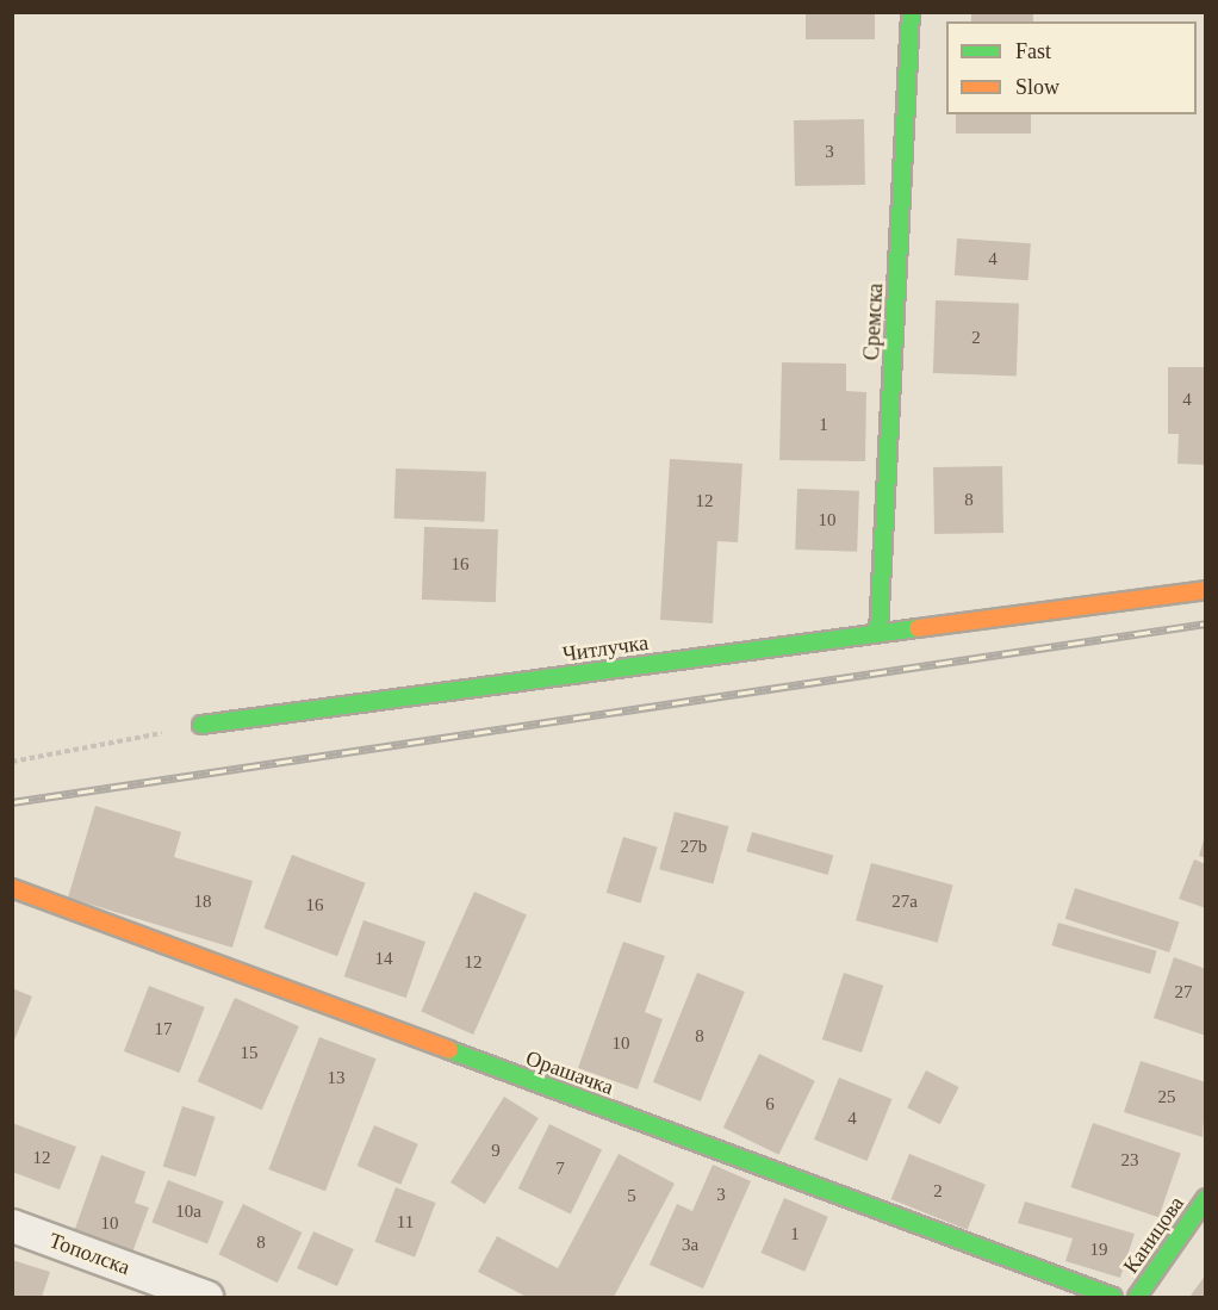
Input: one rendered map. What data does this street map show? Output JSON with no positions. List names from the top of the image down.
{
  "streets": {
    "street": [
      "Сремска",
      "Читлучка",
      "Орашачка",
      "Каницова",
      "Тополска"
    ]
  },
  "crossings": [
    ["Сремска", "Читлучка"]
  ],
  "house_numbers": [
    "3",
    "4",
    "2",
    "4",
    "1",
    "8",
    "12",
    "10",
    "16",
    "27b",
    "18",
    "27a",
    "16",
    "14",
    "12",
    "27",
    "17",
    "8",
    "10",
    "15",
    "13",
    "25",
    "6",
    "4",
    "9",
    "12",
    "23",
    "7",
    "2",
    "3",
    "5",
    "10a",
    "11",
    "10",
    "1",
    "8",
    "3a",
    "19"
  ],
  "legend": ["Fast", "Slow"]
}
